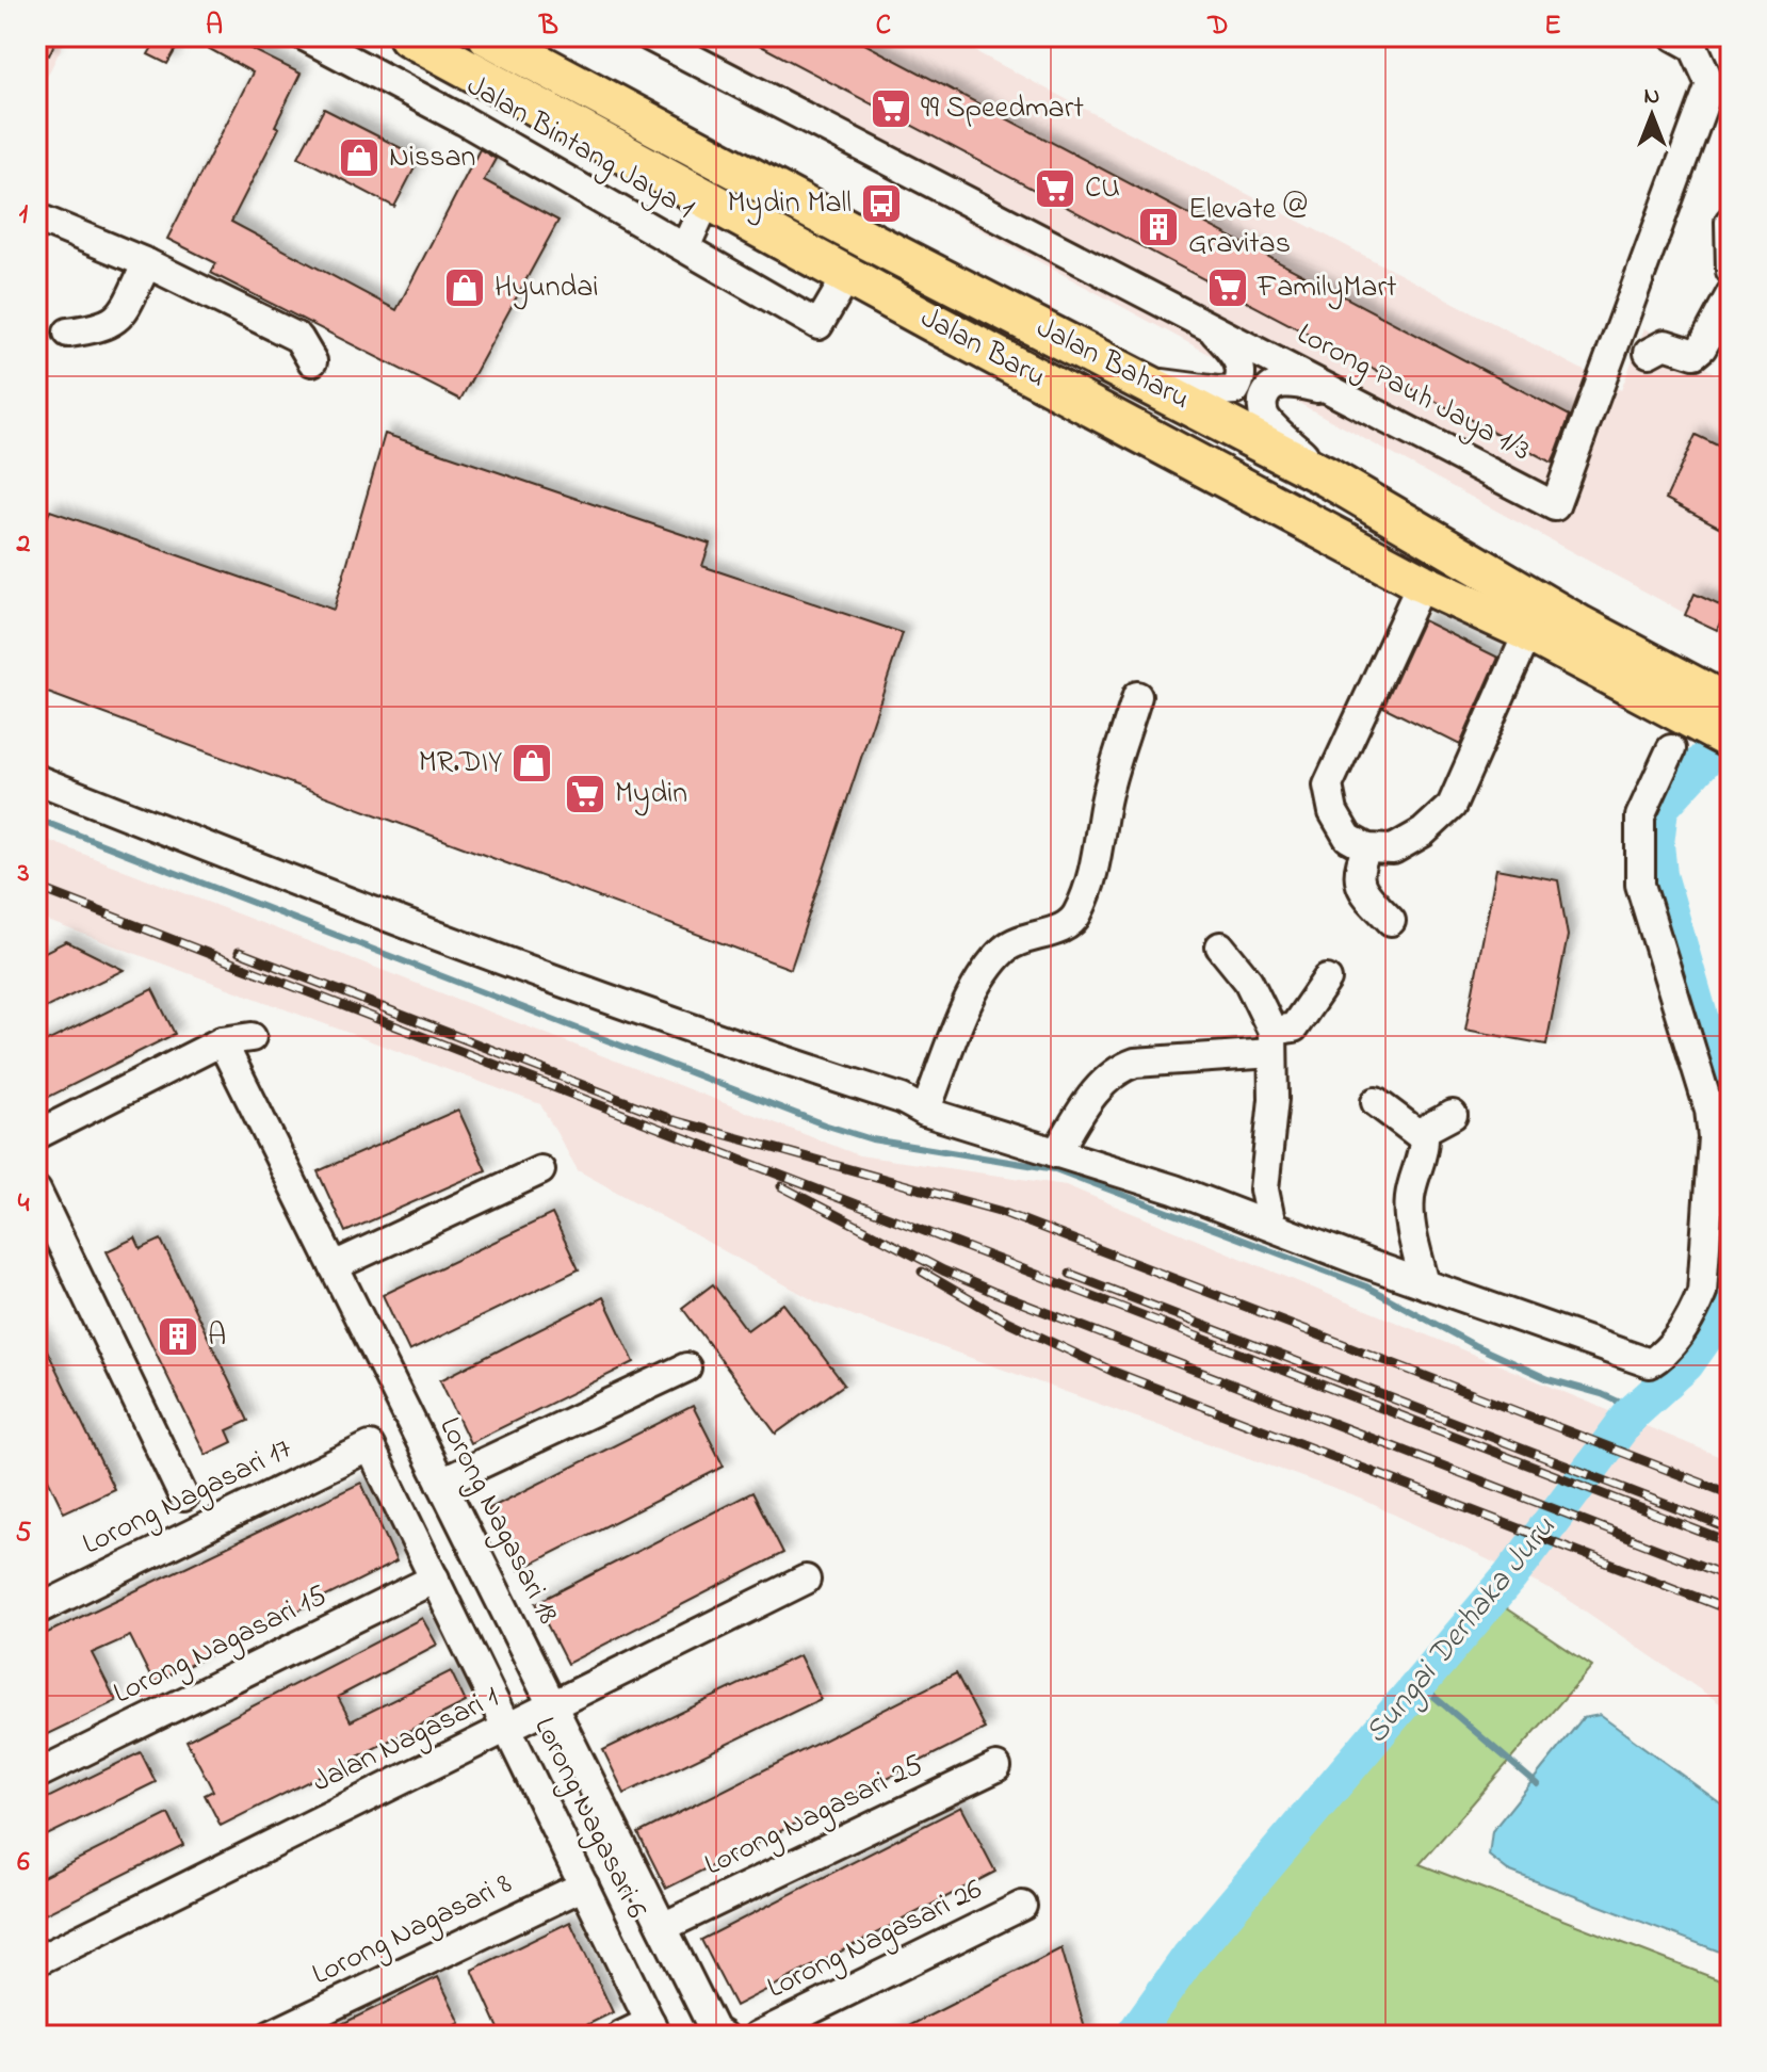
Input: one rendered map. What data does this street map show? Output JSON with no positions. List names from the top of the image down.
{
  "streets": {
    "highway": ["Jalan Baru", "Jalan Baharu"],
    "street": [
      "Jalan Bintang Jaya 1",
      "Lorong Pauh Jaya 1/3",
      "Lorong Nagasari 17",
      "Lorong Nagasari 18",
      "Lorong Nagasari 15",
      "Jalan Nagasari 1",
      "Lorong Nagasari 25",
      "Lorong Nagasari 6",
      "Lorong Nagasari 8",
      "Lorong Nagasari 26"
    ]
  },
  "crossings": [
    ["Jalan Bintang Jaya 1", "Jalan Baru"],
    ["Jalan Baru", "Jalan Baharu"],
    ["Lorong Nagasari 17", "Lorong Nagasari 6"],
    ["Lorong Nagasari 18", "Jalan Nagasari 1"],
    ["Lorong Nagasari 18", "Lorong Nagasari 25"],
    ["Lorong Nagasari 15", "Lorong Nagasari 6"],
    ["Jalan Nagasari 1", "Lorong Nagasari 6"],
    ["Lorong Nagasari 6", "Lorong Nagasari 8"]
  ],
  "water": ["Sungai Derhaka Juru"],
  "places": {
    "supermarket": [
      "99 Speedmart",
      "CU",
      "FamilyMart",
      "Mydin"
    ],
    "shop": ["Nissan", "Hyundai", "MR.DIY"],
    "bus stop": ["Mydin Mall"],
    "building": ["Elevate @ Gravitas", "A"]
  },
  "north": "top",
  "grid": {
    "columns": [
      "A",
      "B",
      "C",
      "D",
      "E"
    ],
    "rows": [
      "1",
      "2",
      "3",
      "4",
      "5",
      "6"
    ]
  }
}
